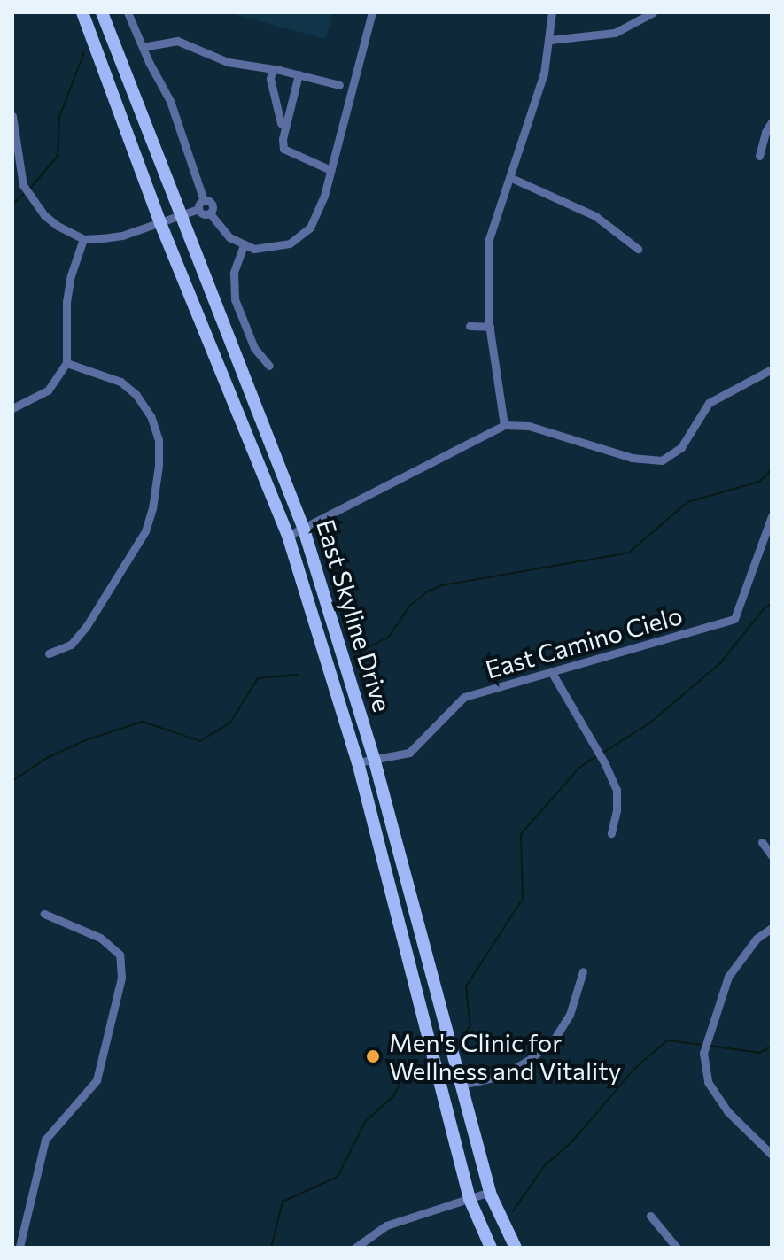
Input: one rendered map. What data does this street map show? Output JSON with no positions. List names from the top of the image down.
{
  "streets": {
    "main road": ["East Skyline Drive"],
    "street": ["East Camino Cielo"]
  },
  "crossings": [
    ["East Skyline Drive", "East Camino Cielo"]
  ],
  "places": ["Men's Clinic for Wellness and Vitality"]
}
